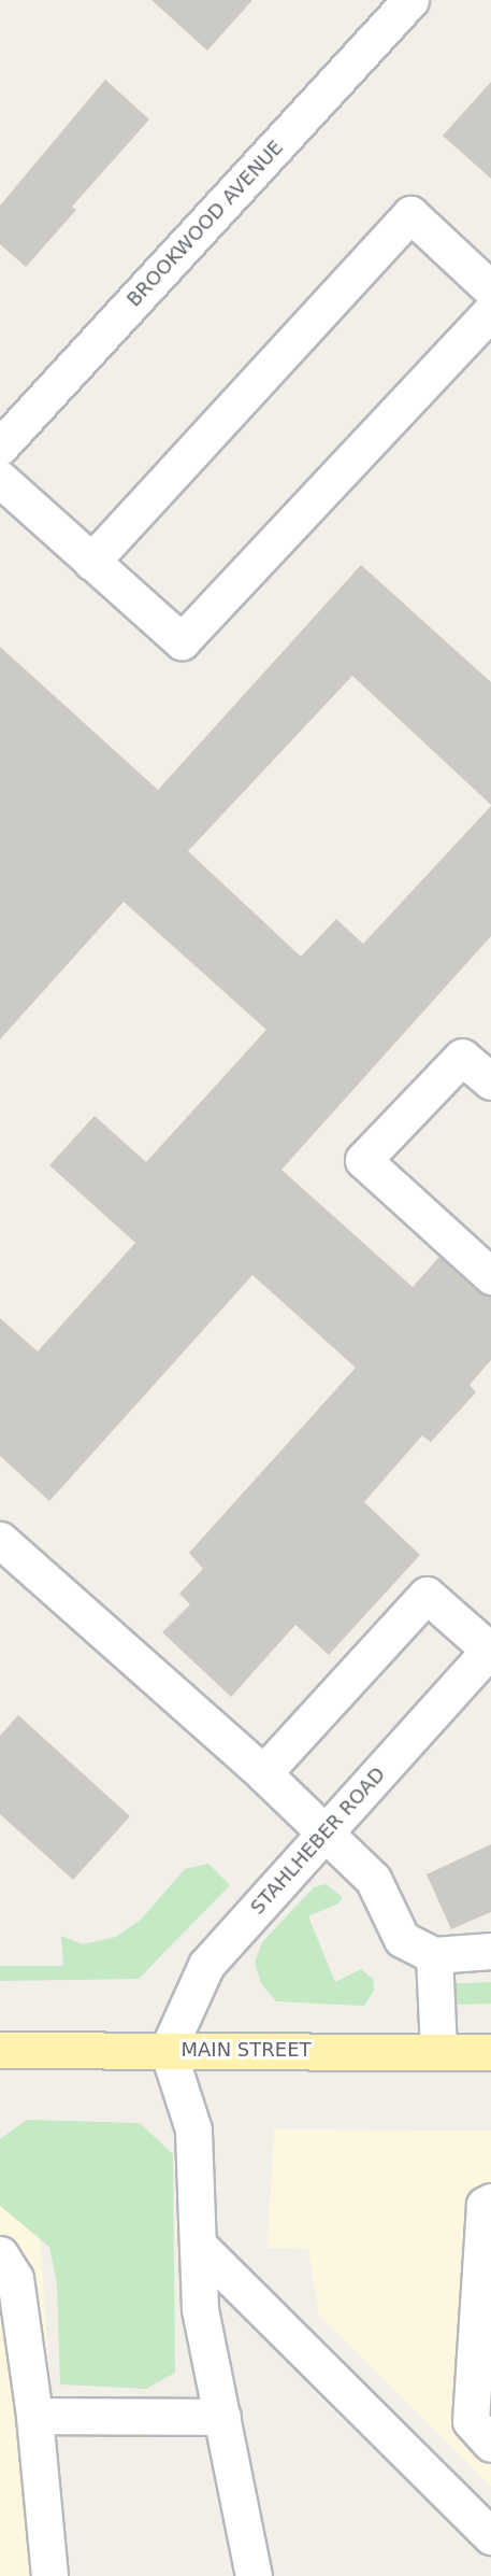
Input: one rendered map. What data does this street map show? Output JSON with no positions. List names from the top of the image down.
{
  "streets": {
    "main road": ["MAIN STREET"],
    "street": ["BROOKWOOD AVENUE", "STAHLHEBER ROAD"]
  },
  "crossings": [
    ["STAHLHEBER ROAD", "MAIN STREET"]
  ]
}
